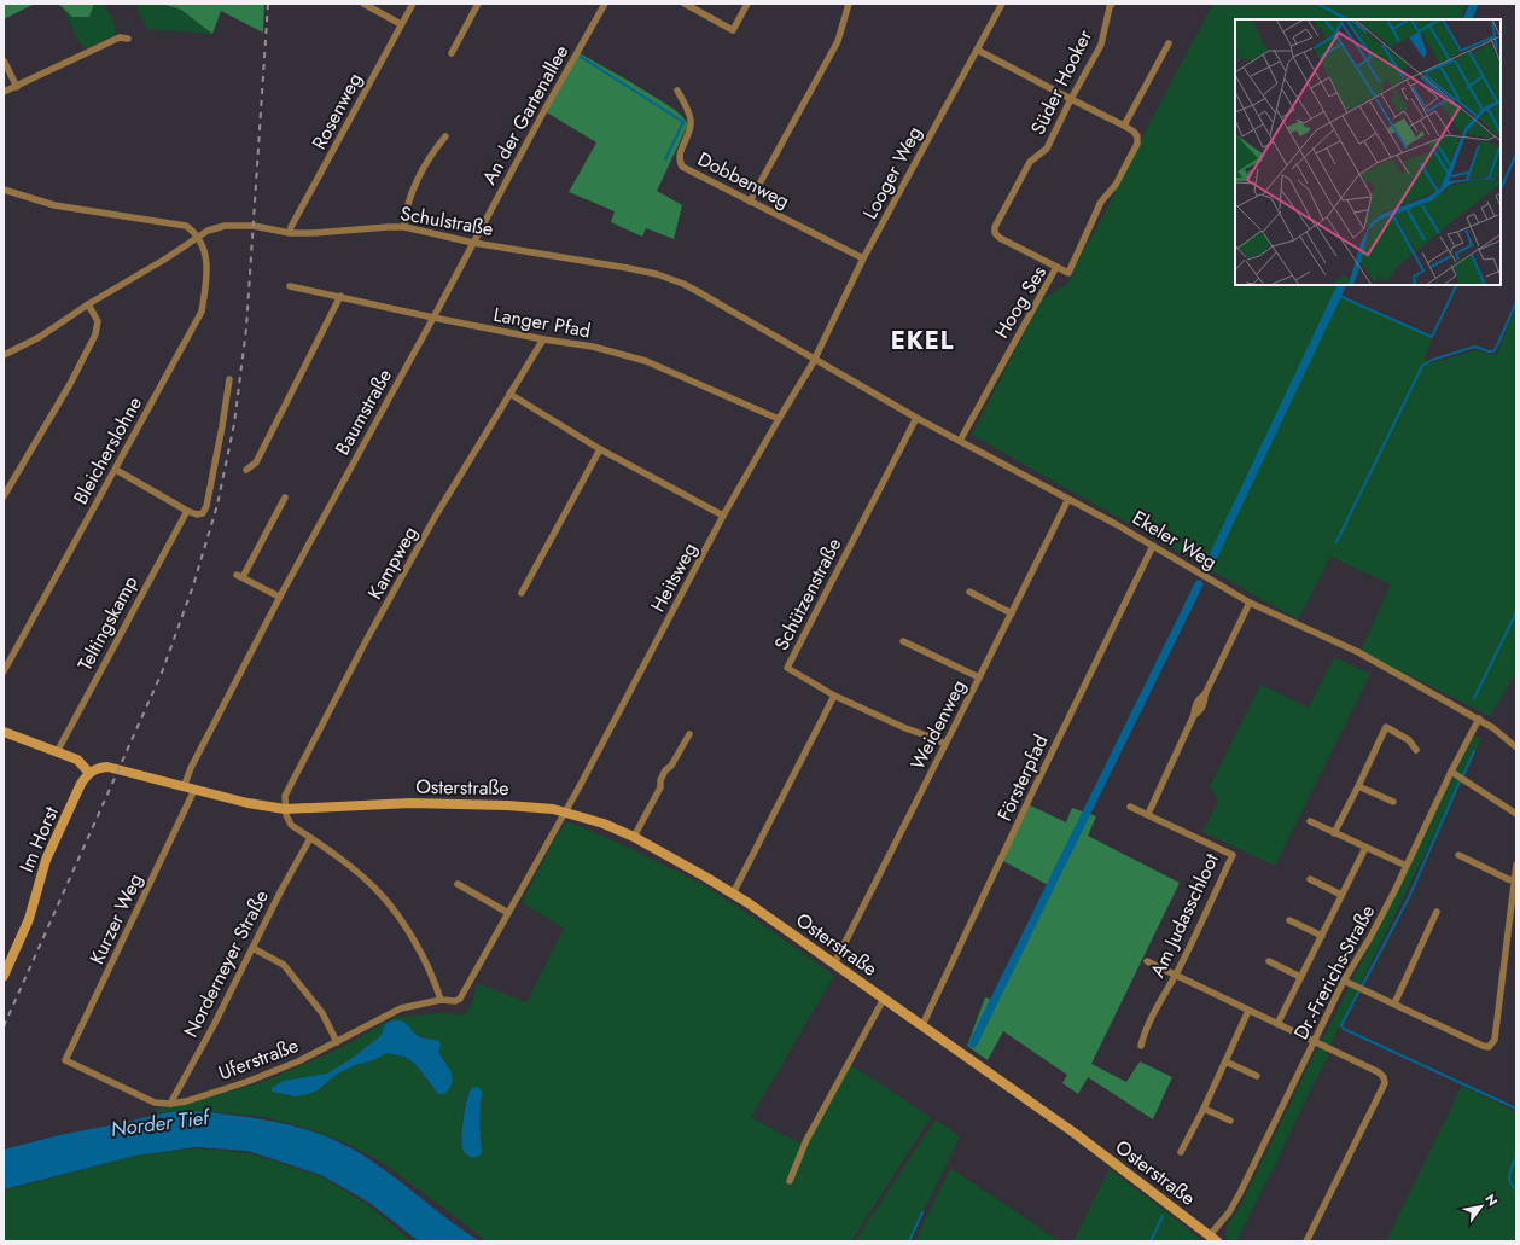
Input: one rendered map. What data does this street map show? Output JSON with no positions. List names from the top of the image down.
{
  "streets": {
    "street": [
      "Süder Hooker",
      "Rosenweg",
      "An der Gartenallee",
      "Looger Weg",
      "Dobbenweg",
      "Schulstraße",
      "Hoog Ses",
      "Langer Pfad",
      "Baumstraße",
      "Bleicherslohne",
      "Ekeler Weg",
      "Kampweg",
      "Heitsweg",
      "Schützenstraße",
      "Teltingskamp",
      "Weidenweg",
      "Försterpfad",
      "Osterstraße",
      "Im Horst",
      "Am Judasschloot",
      "Kurzer Weg",
      "Norderneyer Straße",
      "Dr.-Frerichs-Straße",
      "Uferstraße"
    ]
  },
  "crossings": [
    ["Süder Hooker", "Hoog Ses"],
    ["Rosenweg", "Schulstraße"],
    ["An der Gartenallee", "Schulstraße"],
    ["An der Gartenallee", "Baumstraße"],
    ["Looger Weg", "Dobbenweg"],
    ["Looger Weg", "Schulstraße"],
    ["Looger Weg", "Ekeler Weg"],
    ["Looger Weg", "Heitsweg"],
    ["Schulstraße", "Baumstraße"],
    ["Schulstraße", "Bleicherslohne"],
    ["Schulstraße", "Ekeler Weg"],
    ["Schulstraße", "Heitsweg"],
    ["Hoog Ses", "Ekeler Weg"],
    ["Langer Pfad", "Baumstraße"],
    ["Langer Pfad", "Kampweg"],
    ["Langer Pfad", "Heitsweg"],
    ["Baumstraße", "Osterstraße"],
    ["Ekeler Weg", "Heitsweg"],
    ["Ekeler Weg", "Schützenstraße"],
    ["Ekeler Weg", "Weidenweg"],
    ["Ekeler Weg", "Försterpfad"],
    ["Ekeler Weg", "Dr.-Frerichs-Straße"],
    ["Kampweg", "Osterstraße"],
    ["Heitsweg", "Osterstraße"],
    ["Heitsweg", "Uferstraße"],
    ["Weidenweg", "Osterstraße"],
    ["Försterpfad", "Osterstraße"],
    ["Osterstraße", "Im Horst"],
    ["Osterstraße", "Kurzer Weg"],
    ["Osterstraße", "Dr.-Frerichs-Straße"],
    ["Kurzer Weg", "Uferstraße"],
    ["Norderneyer Straße", "Uferstraße"]
  ],
  "districts": ["EKEL"],
  "water": ["Norder Tief"],
  "north": "top right"
}
